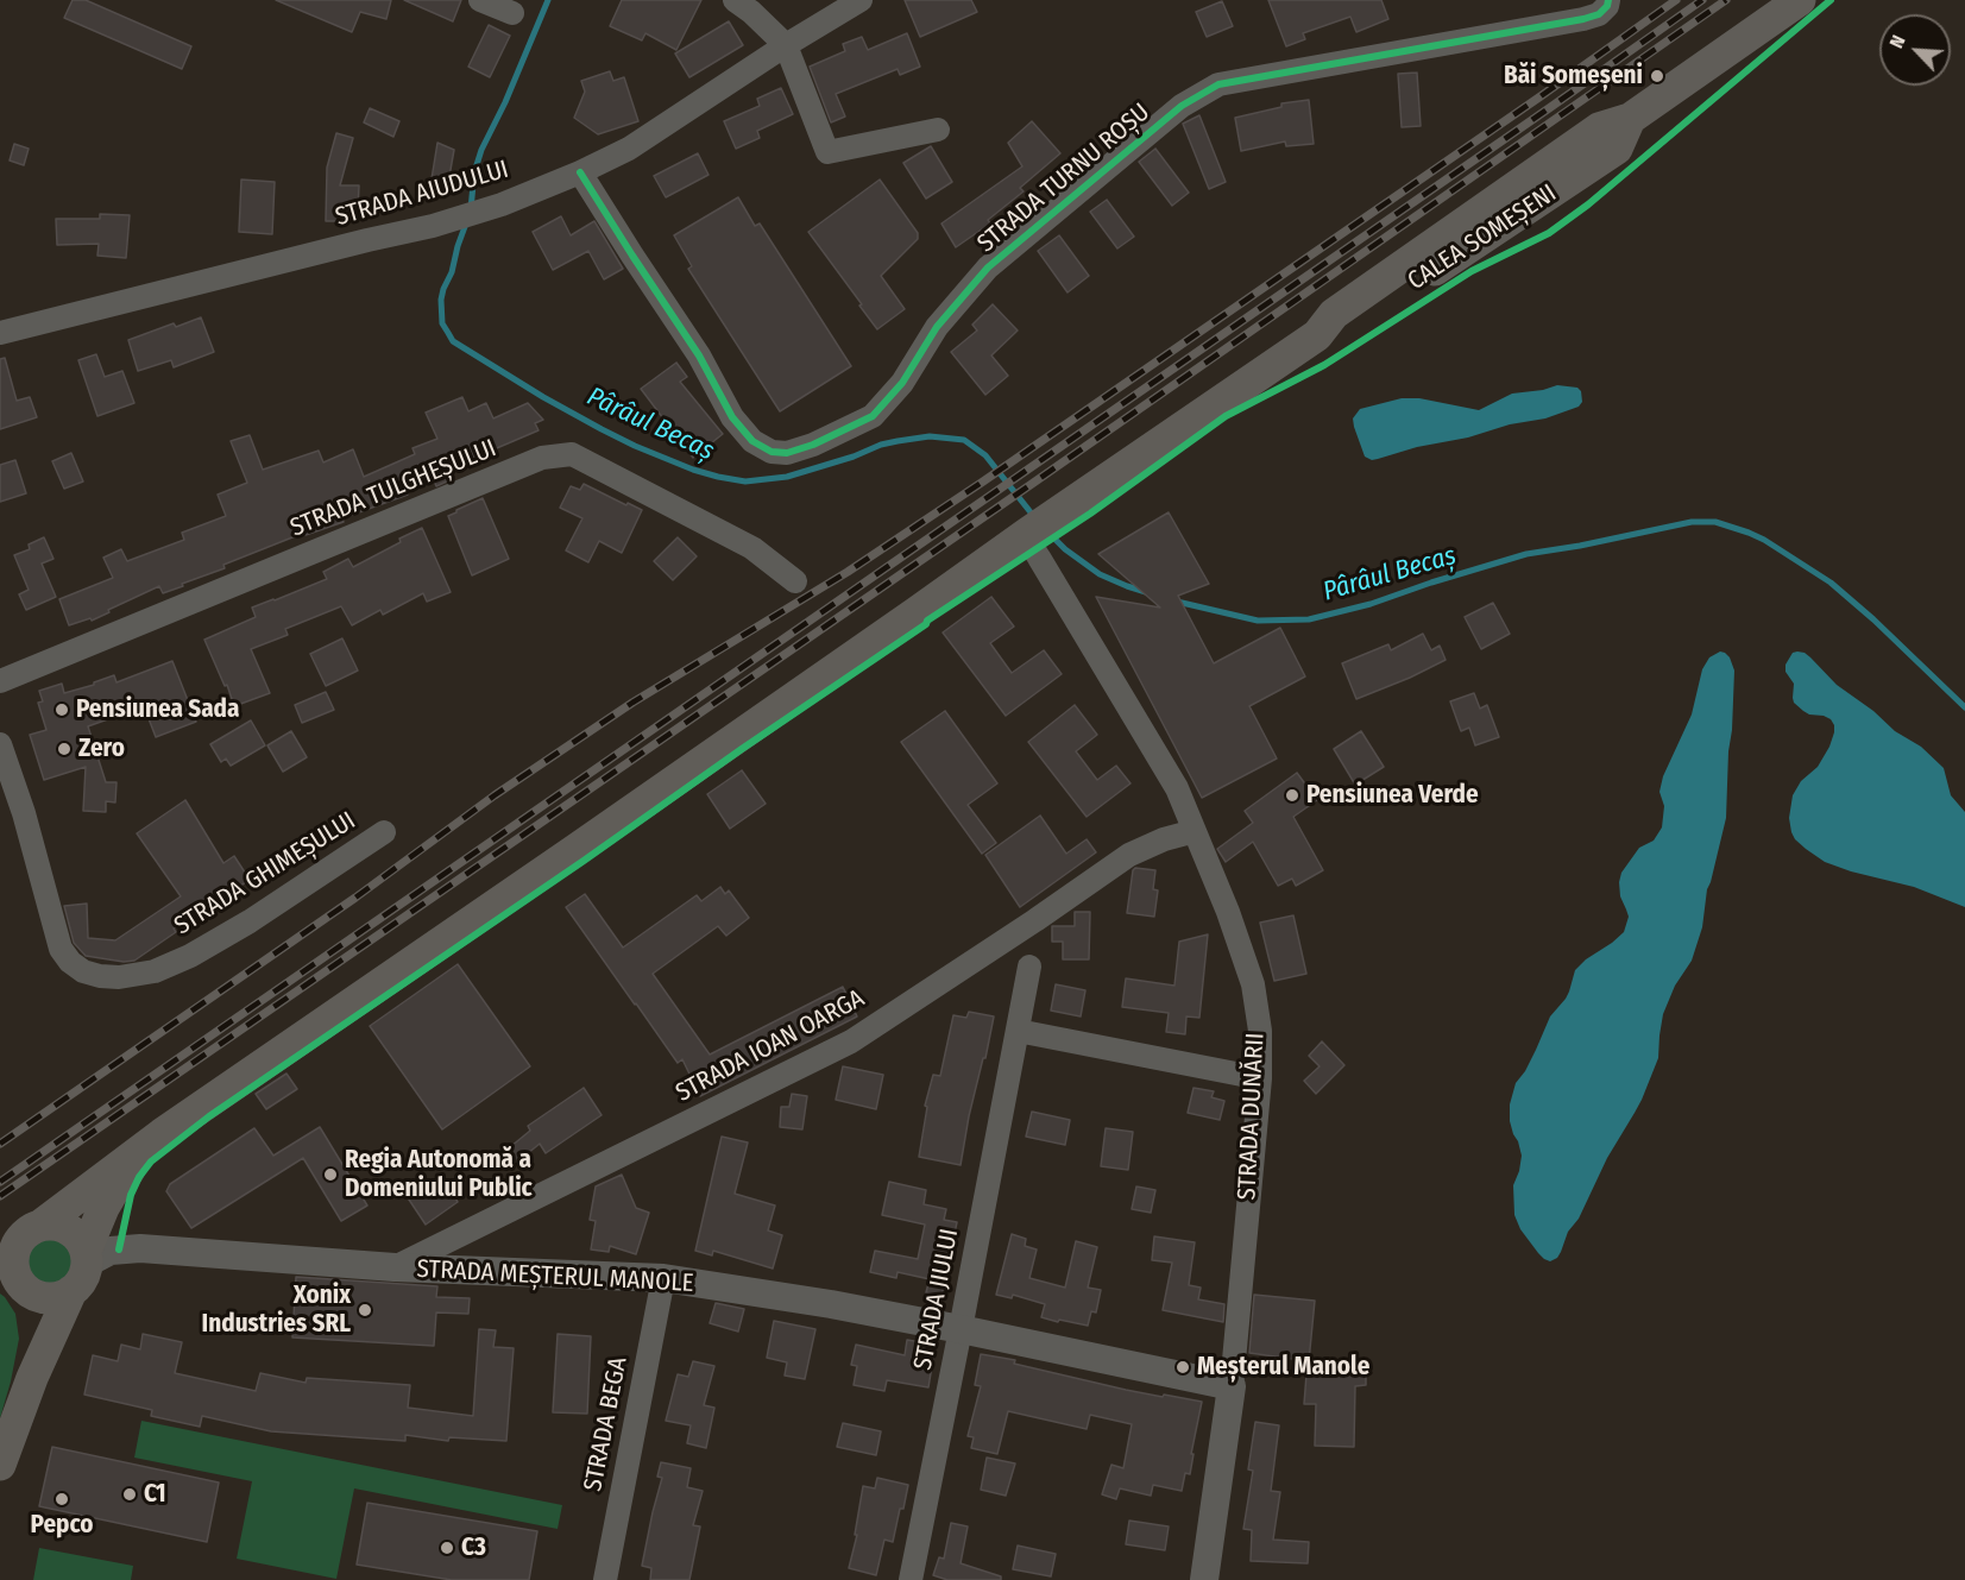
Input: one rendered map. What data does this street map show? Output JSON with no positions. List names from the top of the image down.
{
  "streets": {
    "main road": ["CALEA SOMEȘENI"],
    "street": [
      "STRADA TURNU ROȘU",
      "STRADA AIUDULUI",
      "STRADA TULGHEȘULUI",
      "STRADA GHIMEȘULUI",
      "STRADA IOAN OARGA",
      "STRADA DUNĂRII",
      "STRADA MEȘTERUL MANOLE",
      "STRADA JIULUI",
      "STRADA BEGA"
    ]
  },
  "crossings": [
    ["STRADA TURNU ROȘU", "STRADA AIUDULUI"],
    ["CALEA SOMEȘENI", "STRADA DUNĂRII"],
    ["CALEA SOMEȘENI", "STRADA MEȘTERUL MANOLE"],
    ["STRADA IOAN OARGA", "STRADA DUNĂRII"],
    ["STRADA IOAN OARGA", "STRADA MEȘTERUL MANOLE"],
    ["STRADA DUNĂRII", "STRADA MEȘTERUL MANOLE"],
    ["STRADA MEȘTERUL MANOLE", "STRADA JIULUI"],
    ["STRADA MEȘTERUL MANOLE", "STRADA BEGA"]
  ],
  "water": ["Pârâul Becaș"],
  "places": [
    "Băi Someșeni",
    "Pensiunea Sada",
    "Zero",
    "Pensiunea Verde",
    "Regia Autonomă a Domeniului Public",
    "Xonix Industries SRL",
    "Meșterul Manole",
    "C1",
    "Pepco",
    "C3"
  ],
  "north": "top left"
}
